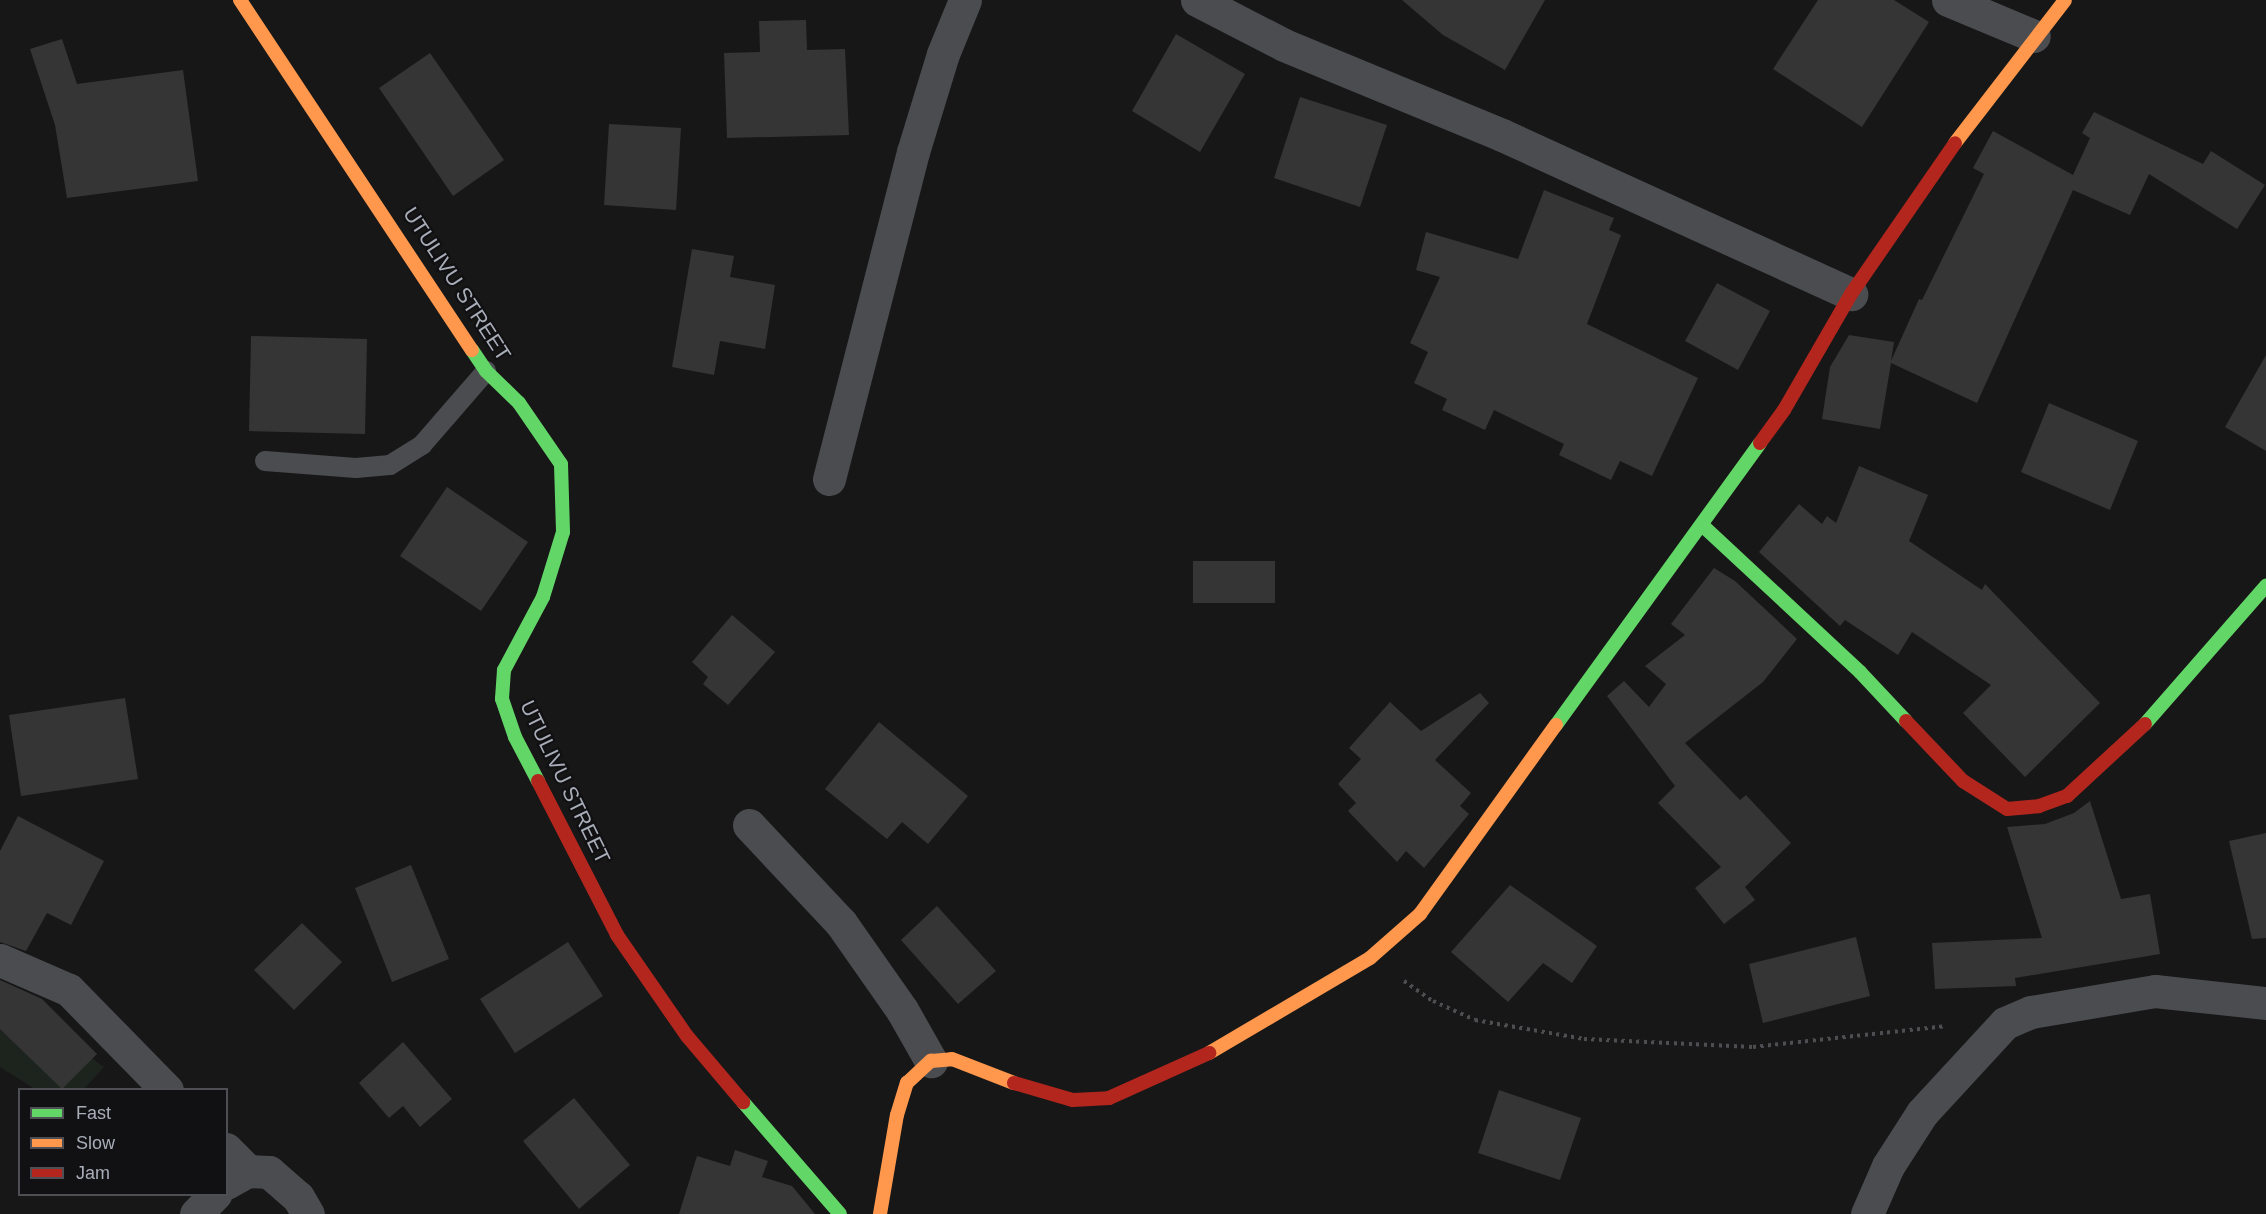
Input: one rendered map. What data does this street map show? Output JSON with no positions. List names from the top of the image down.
{
  "streets": {
    "street": ["UTULIVU STREET"]
  },
  "legend": ["Fast", "Slow", "Jam"]
}
